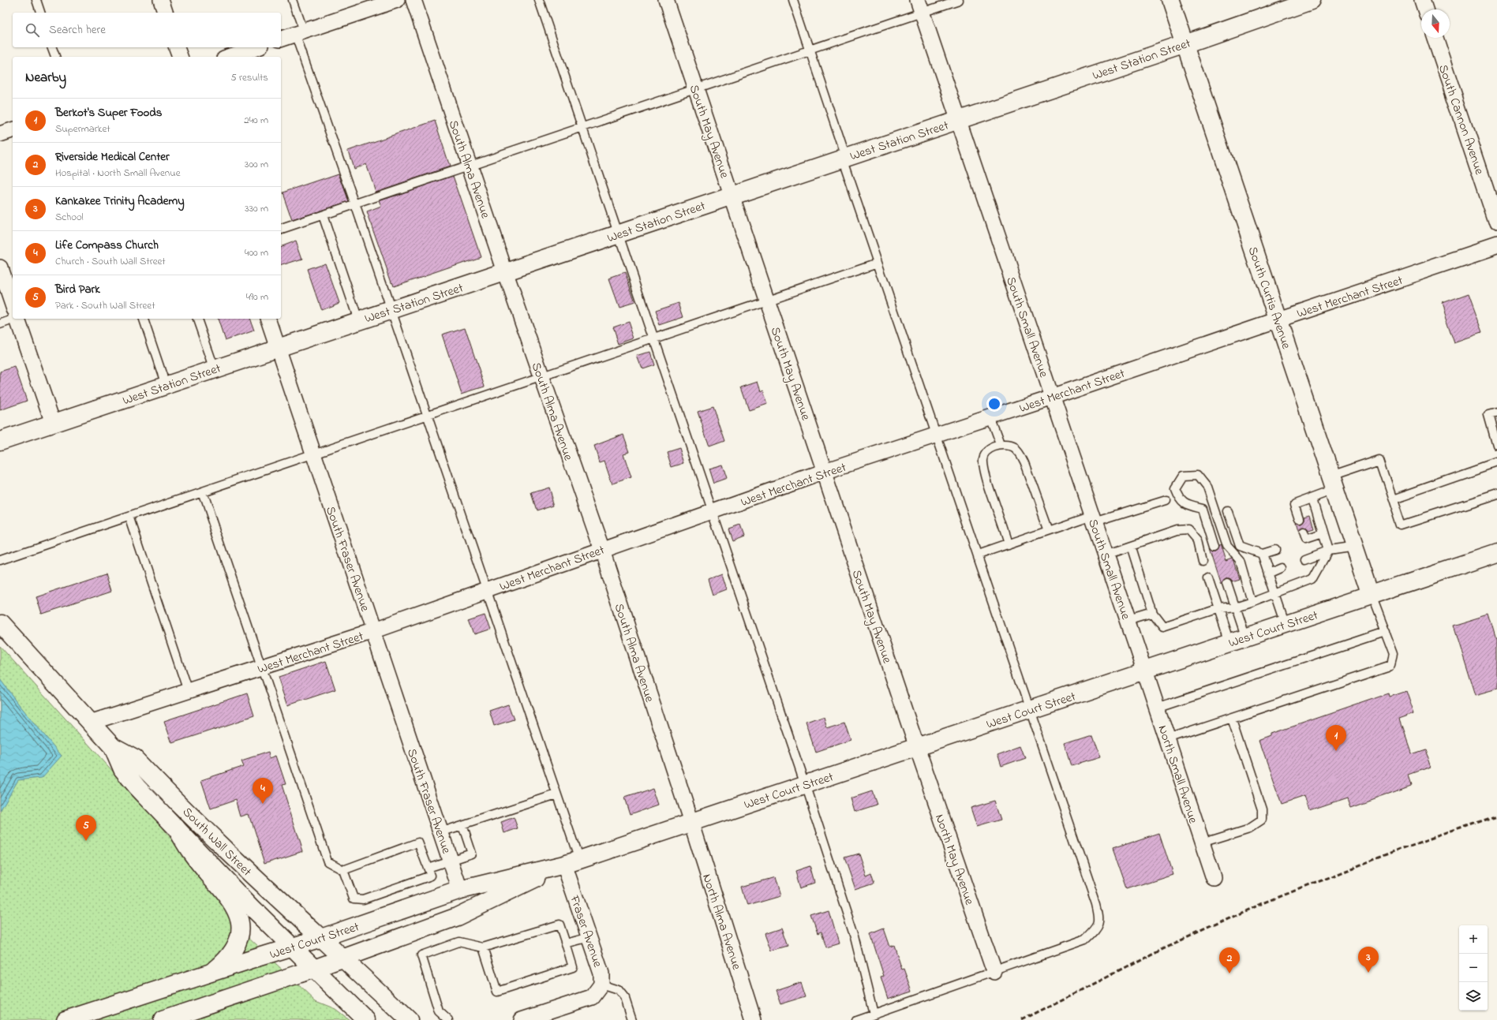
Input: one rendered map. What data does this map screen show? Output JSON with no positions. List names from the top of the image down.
{
  "streets": {
    "main road": [
      "West Station Street",
      "South Curtis Avenue",
      "West Court Street",
      "South Wall Street"
    ],
    "street": [
      "South Cannon Avenue",
      "South May Avenue",
      "South Alma Avenue",
      "West Merchant Street",
      "South Small Avenue",
      "South Fraser Avenue",
      "North Small Avenue",
      "North May Avenue",
      "North Alma Avenue",
      "Fraser Avenue"
    ]
  },
  "crossings": [
    ["West Station Street", "South May Avenue"],
    ["West Station Street", "South Alma Avenue"],
    ["West Station Street", "South Curtis Avenue"],
    ["West Station Street", "South Small Avenue"],
    ["West Station Street", "South Fraser Avenue"],
    ["South May Avenue", "West Merchant Street"],
    ["South May Avenue", "West Court Street"],
    ["South May Avenue", "North May Avenue"],
    ["South Alma Avenue", "West Merchant Street"],
    ["South Alma Avenue", "West Court Street"],
    ["South Alma Avenue", "North Alma Avenue"],
    ["West Merchant Street", "South Curtis Avenue"],
    ["West Merchant Street", "South Small Avenue"],
    ["West Merchant Street", "South Fraser Avenue"],
    ["West Merchant Street", "South Wall Street"],
    ["South Curtis Avenue", "West Court Street"],
    ["South Small Avenue", "West Court Street"],
    ["South Small Avenue", "North Small Avenue"],
    ["South Fraser Avenue", "West Court Street"],
    ["West Court Street", "North Small Avenue"],
    ["West Court Street", "South Wall Street"],
    ["West Court Street", "North May Avenue"],
    ["West Court Street", "North Alma Avenue"],
    ["West Court Street", "Fraser Avenue"]
  ],
  "north": "bottom",
  "page": {
    "search": "Search here",
    "heading": ["Nearby", "5 results"],
    "list": [
      {
        "mark": "1",
        "name": "Berkot's Super Foods",
        "note": "Supermarket",
        "value": "240 m"
      },
      {
        "mark": "2",
        "name": "Riverside Medical Center",
        "note": "Hospital · North Small Avenue",
        "value": "300 m"
      },
      {
        "mark": "3",
        "name": "Kankakee Trinity Academy",
        "note": "School",
        "value": "330 m"
      },
      {
        "mark": "4",
        "name": "Life Compass Church",
        "note": "Church · South Wall Street",
        "value": "400 m"
      },
      {
        "mark": "5",
        "name": "Bird Park",
        "note": "Park · South Wall Street",
        "value": "490 m"
      }
    ],
    "pins": [
      "1",
      "4",
      "5",
      "3",
      "2"
    ],
    "map_buttons": ["+", "−"]
  }
}
